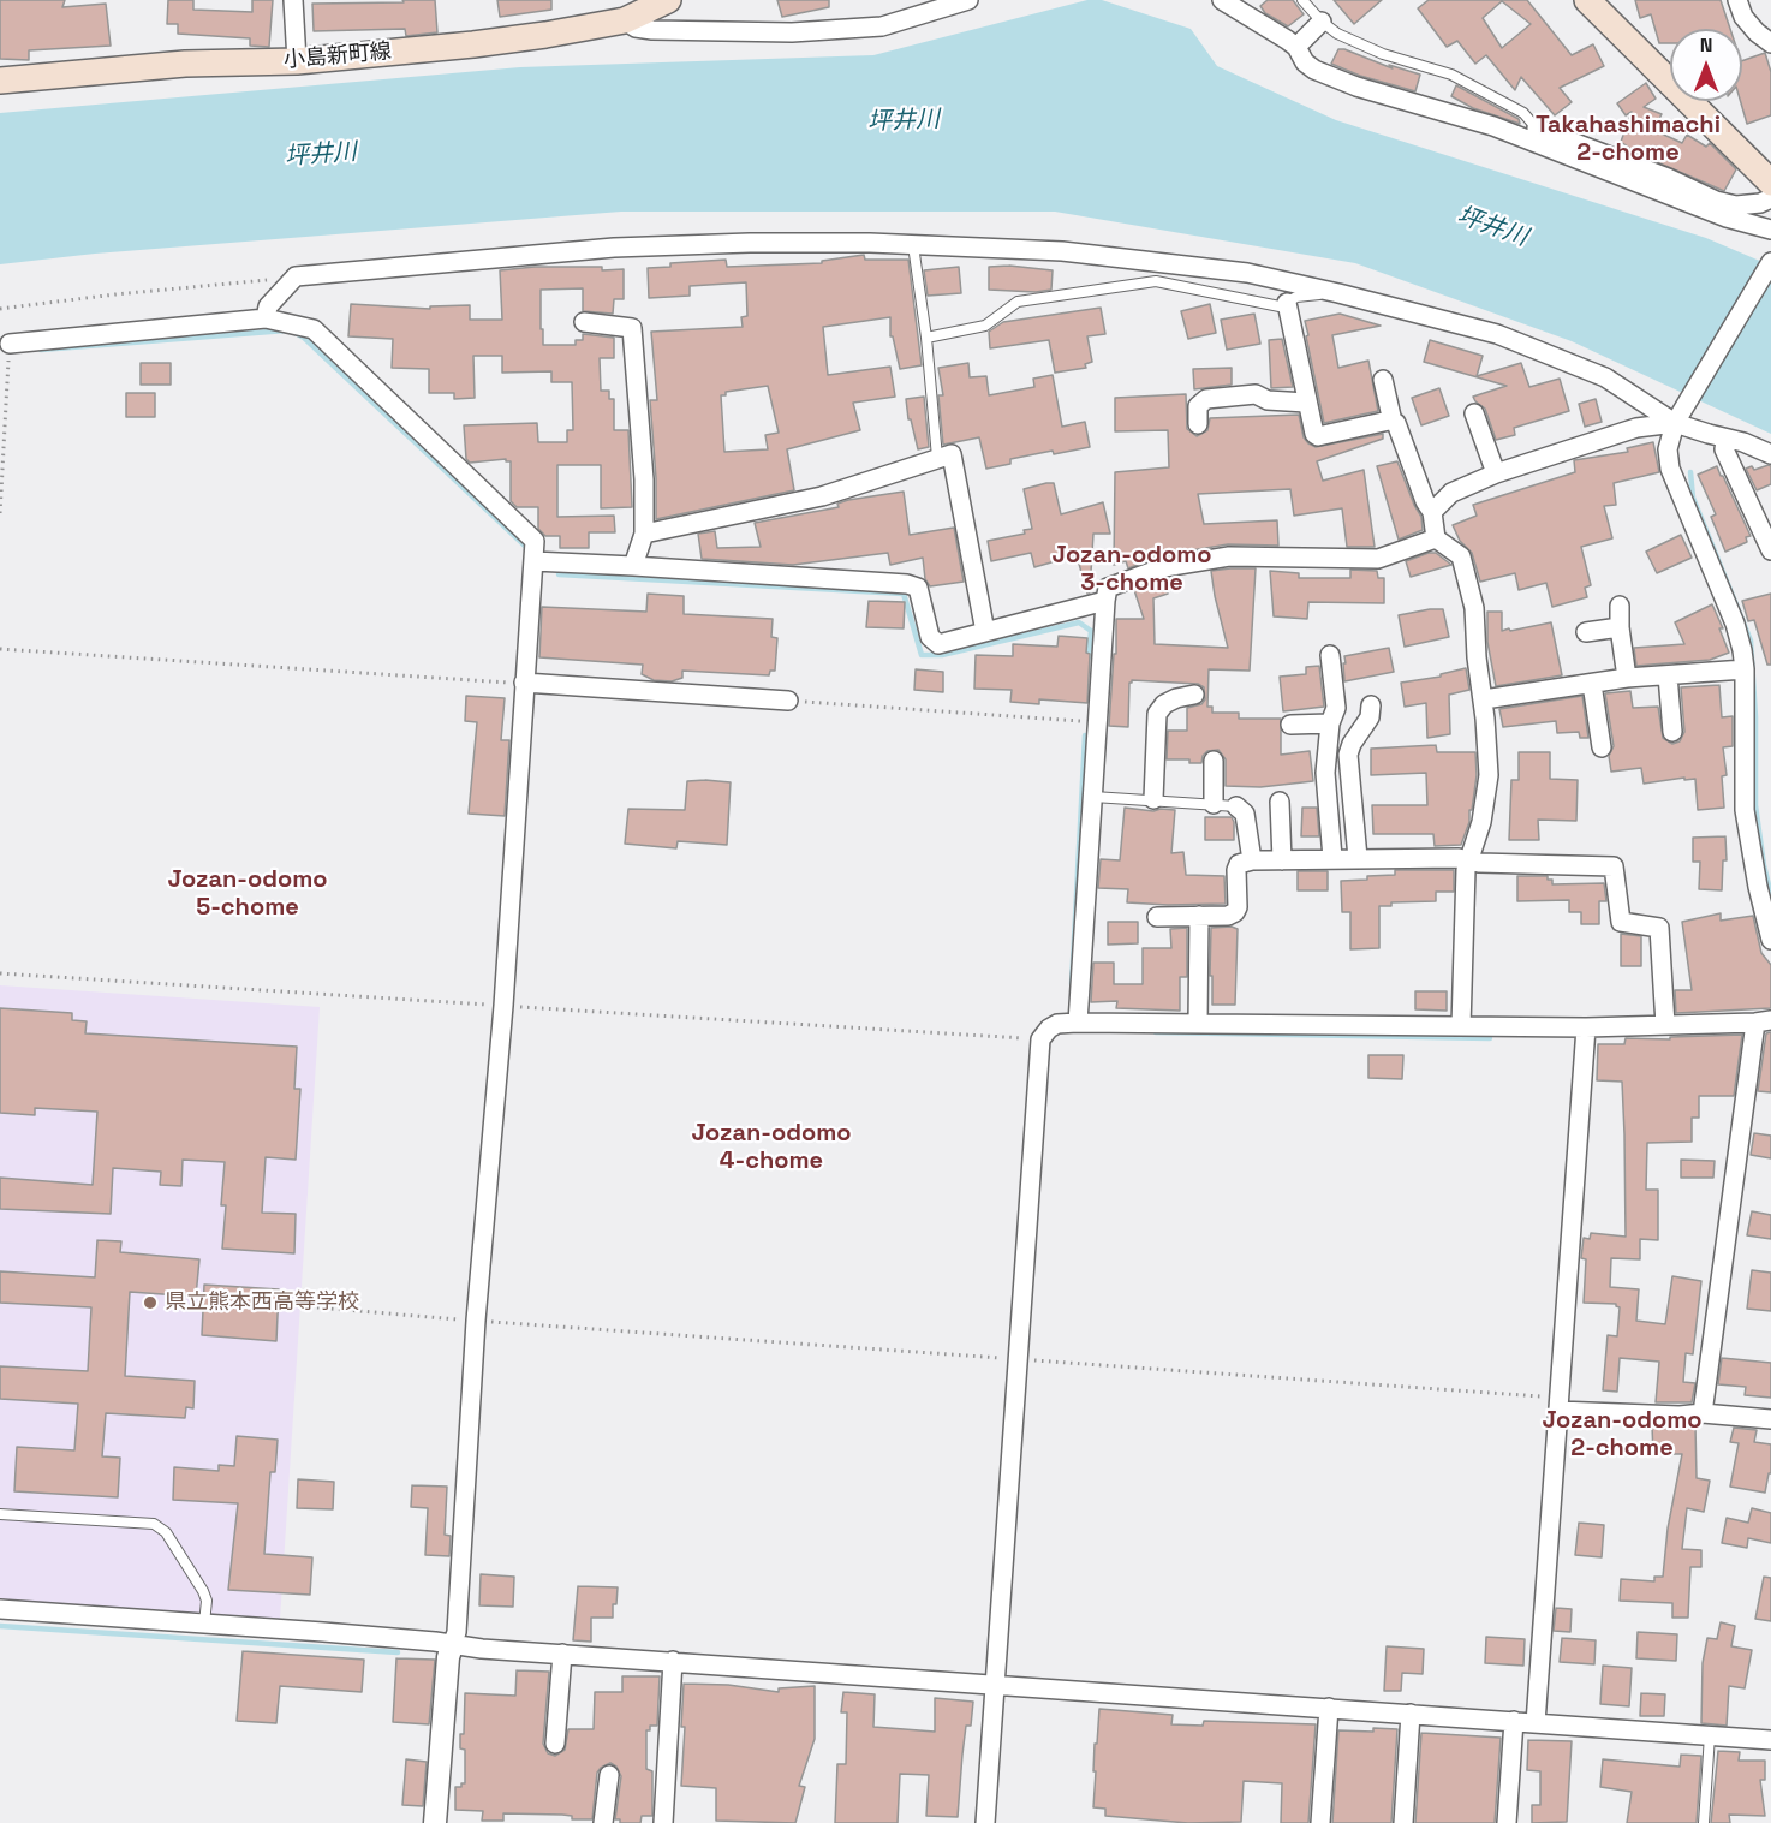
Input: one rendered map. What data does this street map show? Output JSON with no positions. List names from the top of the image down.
{
  "streets": {
    "main road": ["小島新町線"]
  },
  "districts": [
    "Takahashimachi 2-chome",
    "Jozan-odomo 3-chome",
    "Jozan-odomo 5-chome",
    "Jozan-odomo 4-chome",
    "Jozan-odomo 2-chome"
  ],
  "water": ["坪井川"],
  "places": ["県立熊本西高等学校"],
  "north": "top"
}
